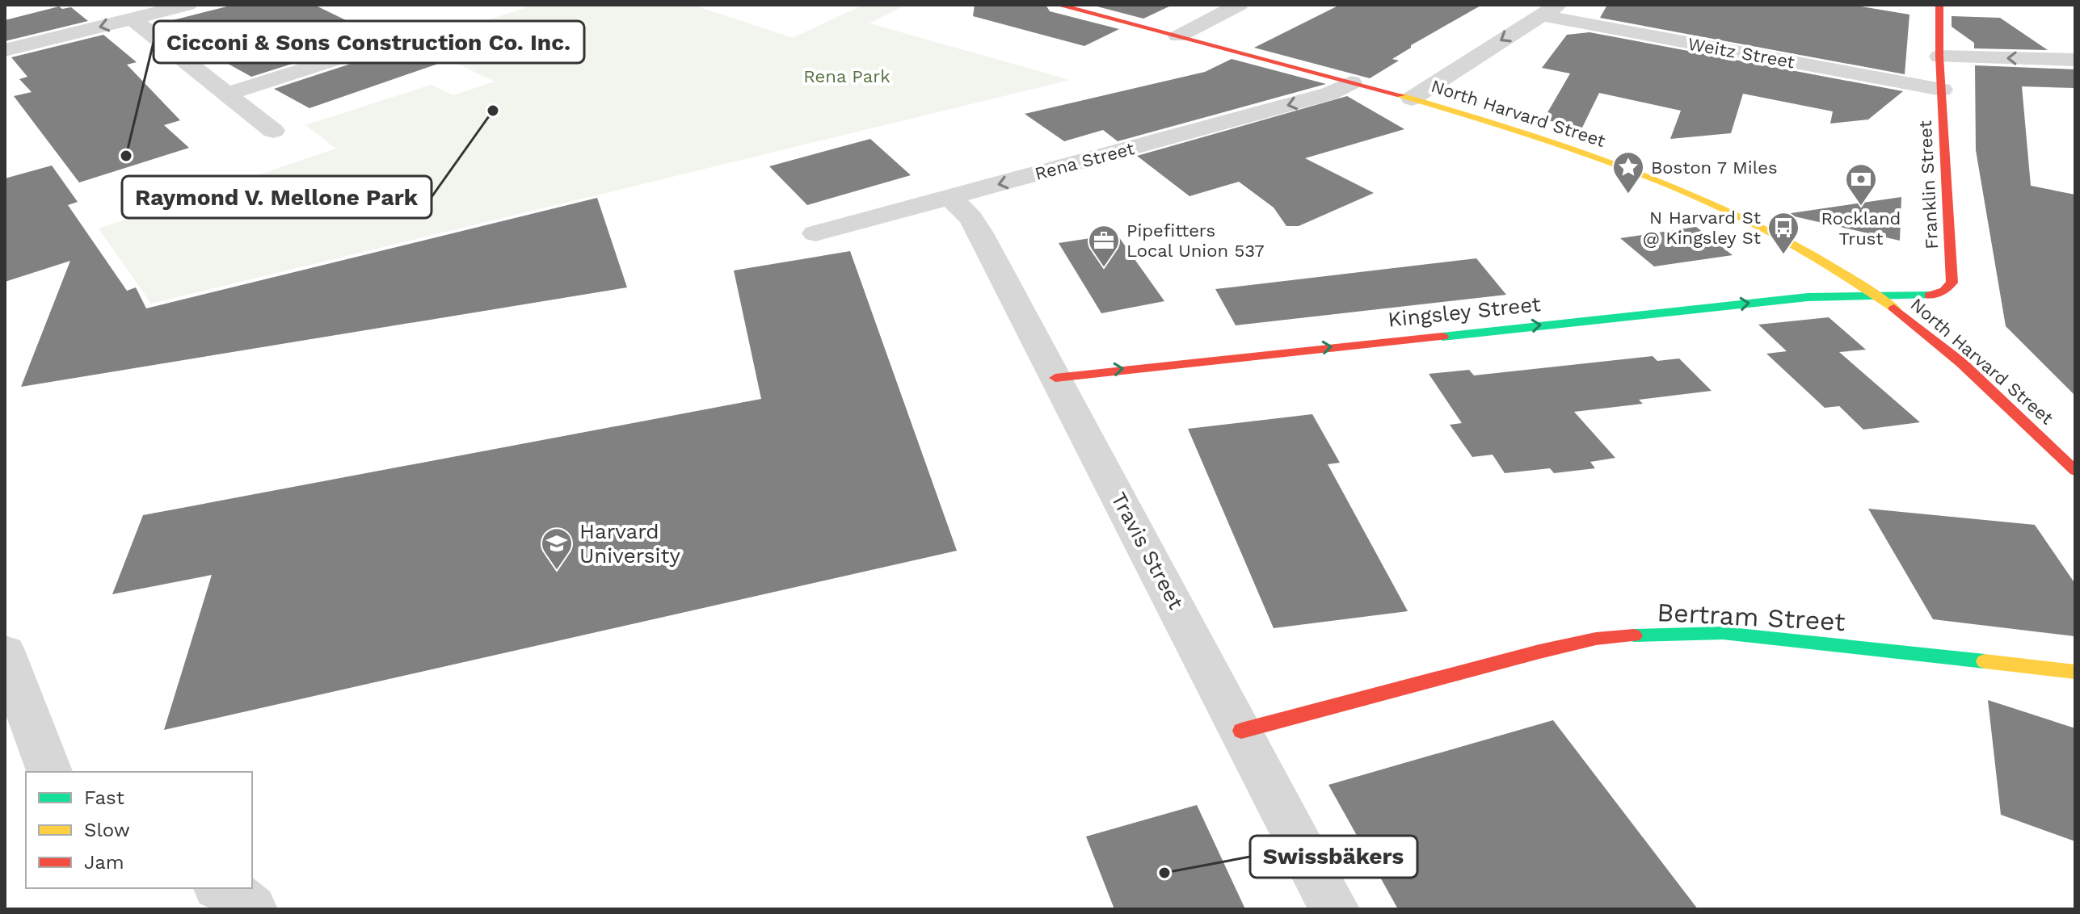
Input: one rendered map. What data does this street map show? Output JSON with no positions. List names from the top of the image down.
{
  "streets": {
    "street": [
      "Weitz Street",
      "North Harvard Street",
      "Rena Street",
      "Franklin Street",
      "Kingsley Street",
      "Travis Street",
      "Bertram Street"
    ]
  },
  "crossings": [
    ["Weitz Street", "Franklin Street"],
    ["North Harvard Street", "Rena Street"],
    ["North Harvard Street", "Franklin Street"],
    ["North Harvard Street", "Kingsley Street"],
    ["Rena Street", "Travis Street"],
    ["Franklin Street", "Kingsley Street"],
    ["Kingsley Street", "Travis Street"],
    ["Travis Street", "Bertram Street"]
  ],
  "one_way": ["Rena Street", "Kingsley Street"],
  "parks": ["Rena Park"],
  "places": {
    "other": ["Raymond V. Mellone Park", "Cicconi & Sons Construction Co. Inc.", "Swissbäkers"],
    "place": ["Boston 7 Miles"],
    "bank": ["Rockland Trust"],
    "bus stop": ["N Harvard St @ Kingsley St"],
    "office": ["Pipefitters Local Union 537"],
    "school or university": ["Harvard University"]
  },
  "legend": ["Fast", "Slow", "Jam"]
}
